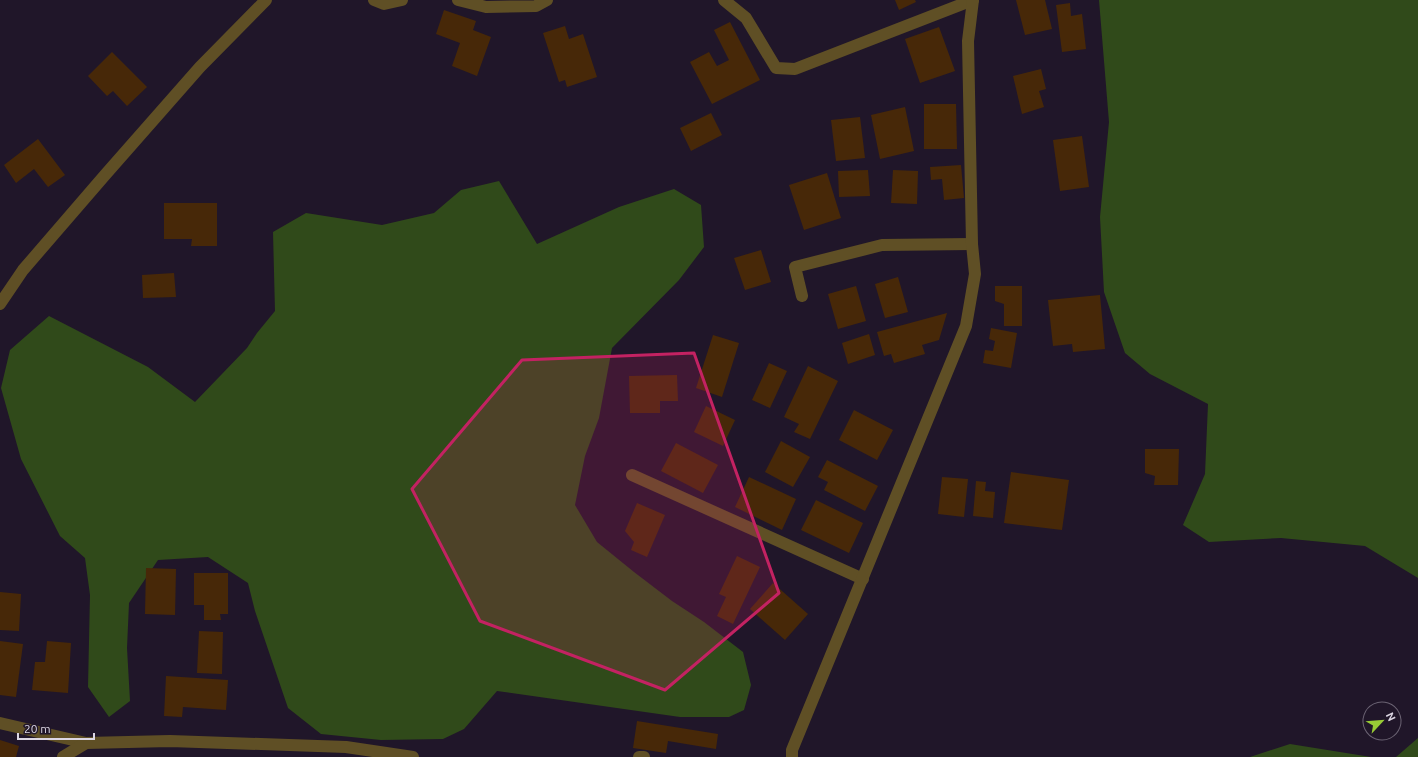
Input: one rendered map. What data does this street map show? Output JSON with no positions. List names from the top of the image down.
{
  "scale_bar": "20 m",
  "north": "top right"
}
